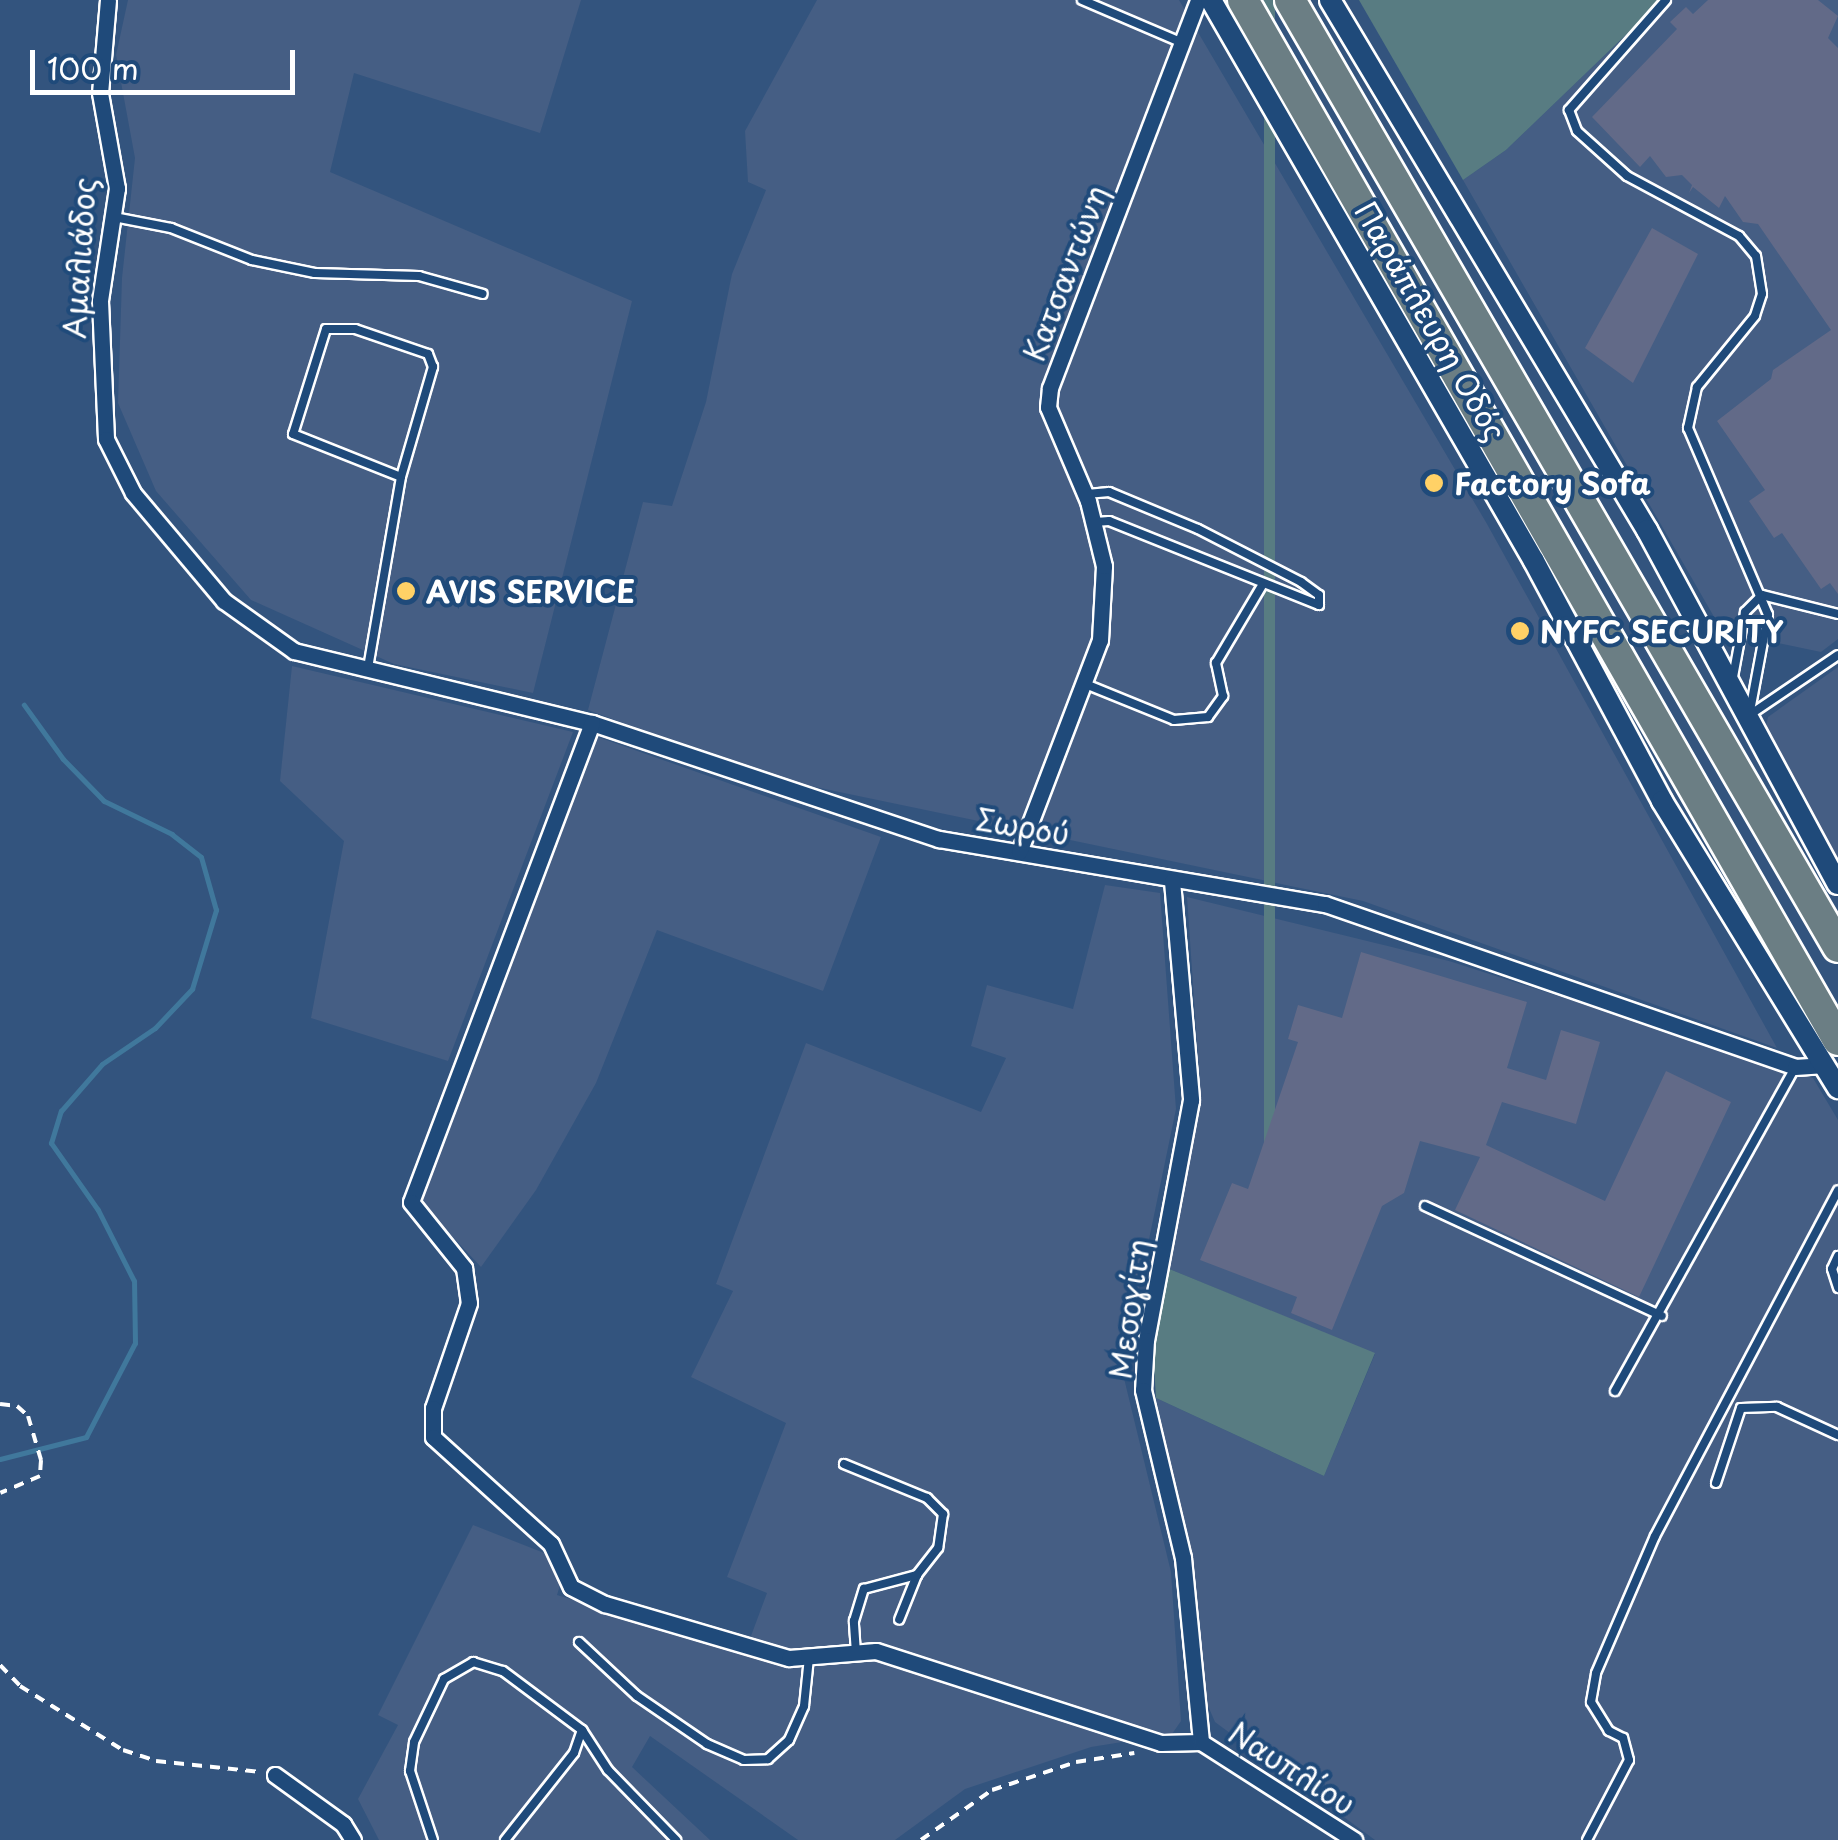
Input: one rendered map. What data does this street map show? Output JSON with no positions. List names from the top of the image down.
{
  "streets": {
    "street": [
      "Αμαλιάδος",
      "Κατσαντώνη",
      "Παράπλευρη Οδός",
      "Σωρού",
      "Μεσογίτη",
      "Ναυπλίου"
    ]
  },
  "crossings": [
    ["Αμαλιάδος", "Σωρού"],
    ["Κατσαντώνη", "Σωρού"],
    ["Παράπλευρη Οδός", "Σωρού"],
    ["Σωρού", "Μεσογίτη"],
    ["Μεσογίτη", "Ναυπλίου"]
  ],
  "places": ["Factory Sofa", "AVIS SERVICE", "NYFC SECURITY"],
  "scale_bar": "100 m"
}
